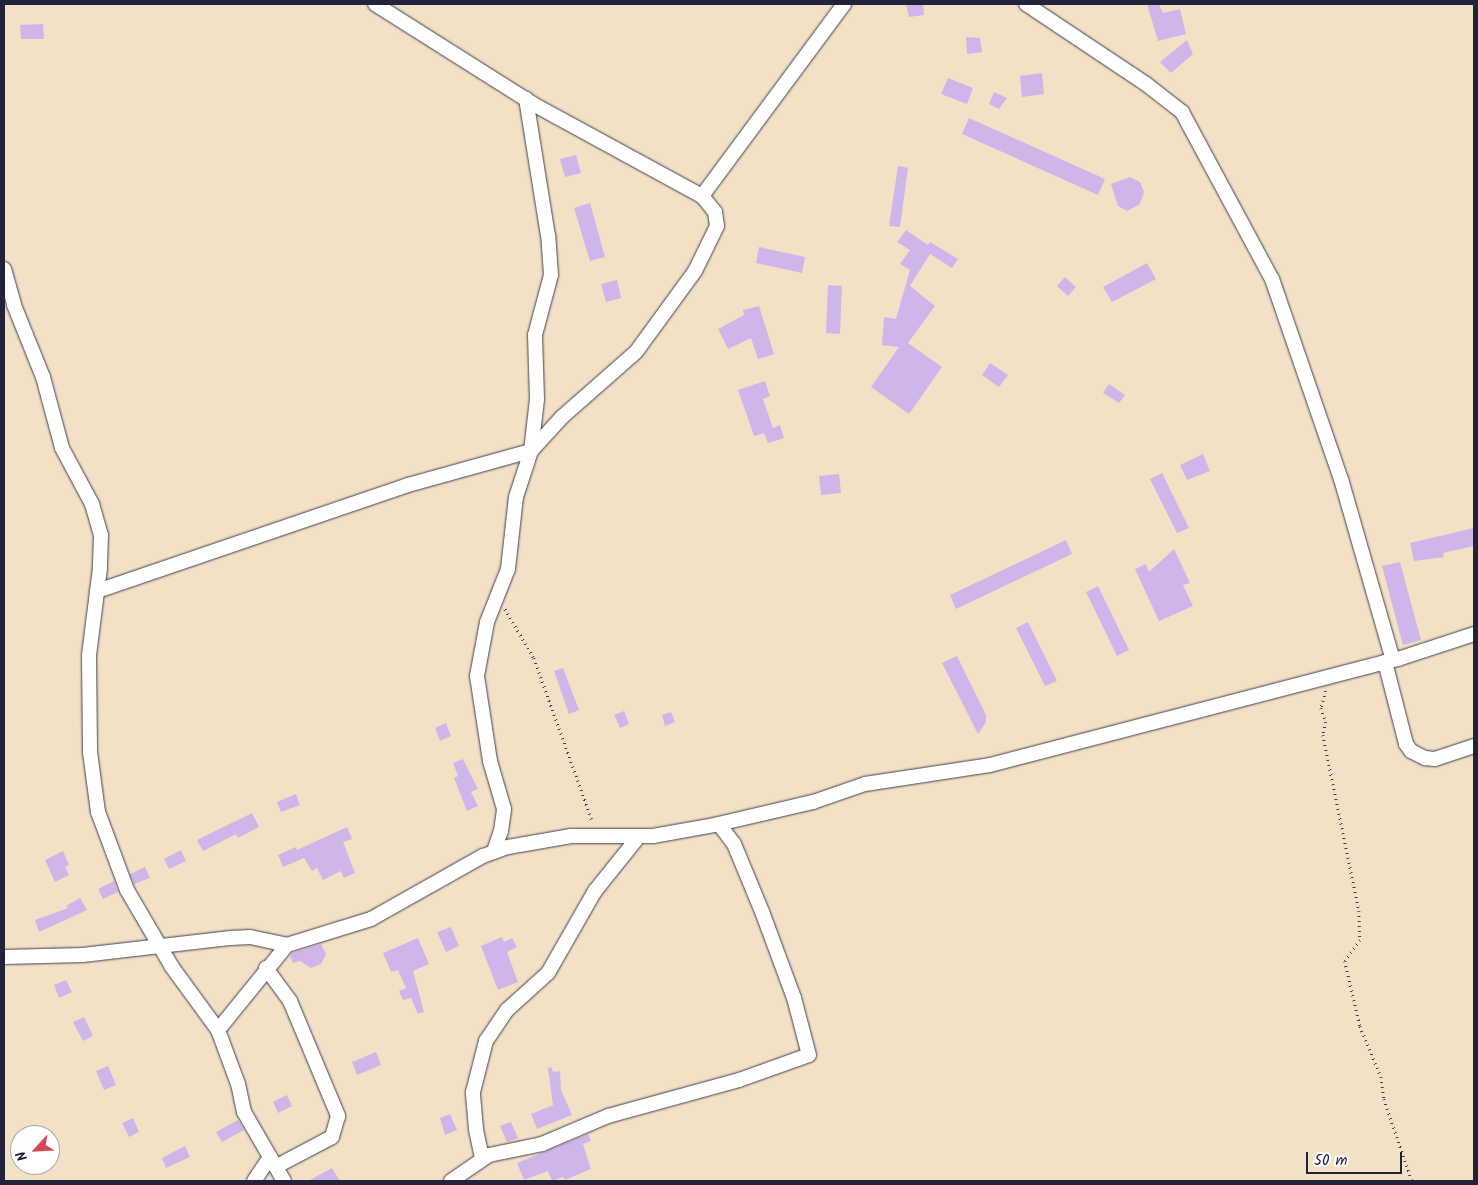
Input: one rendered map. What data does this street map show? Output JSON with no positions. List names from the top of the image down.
{
  "scale_bar": "50 m",
  "north": "bottom left"
}
